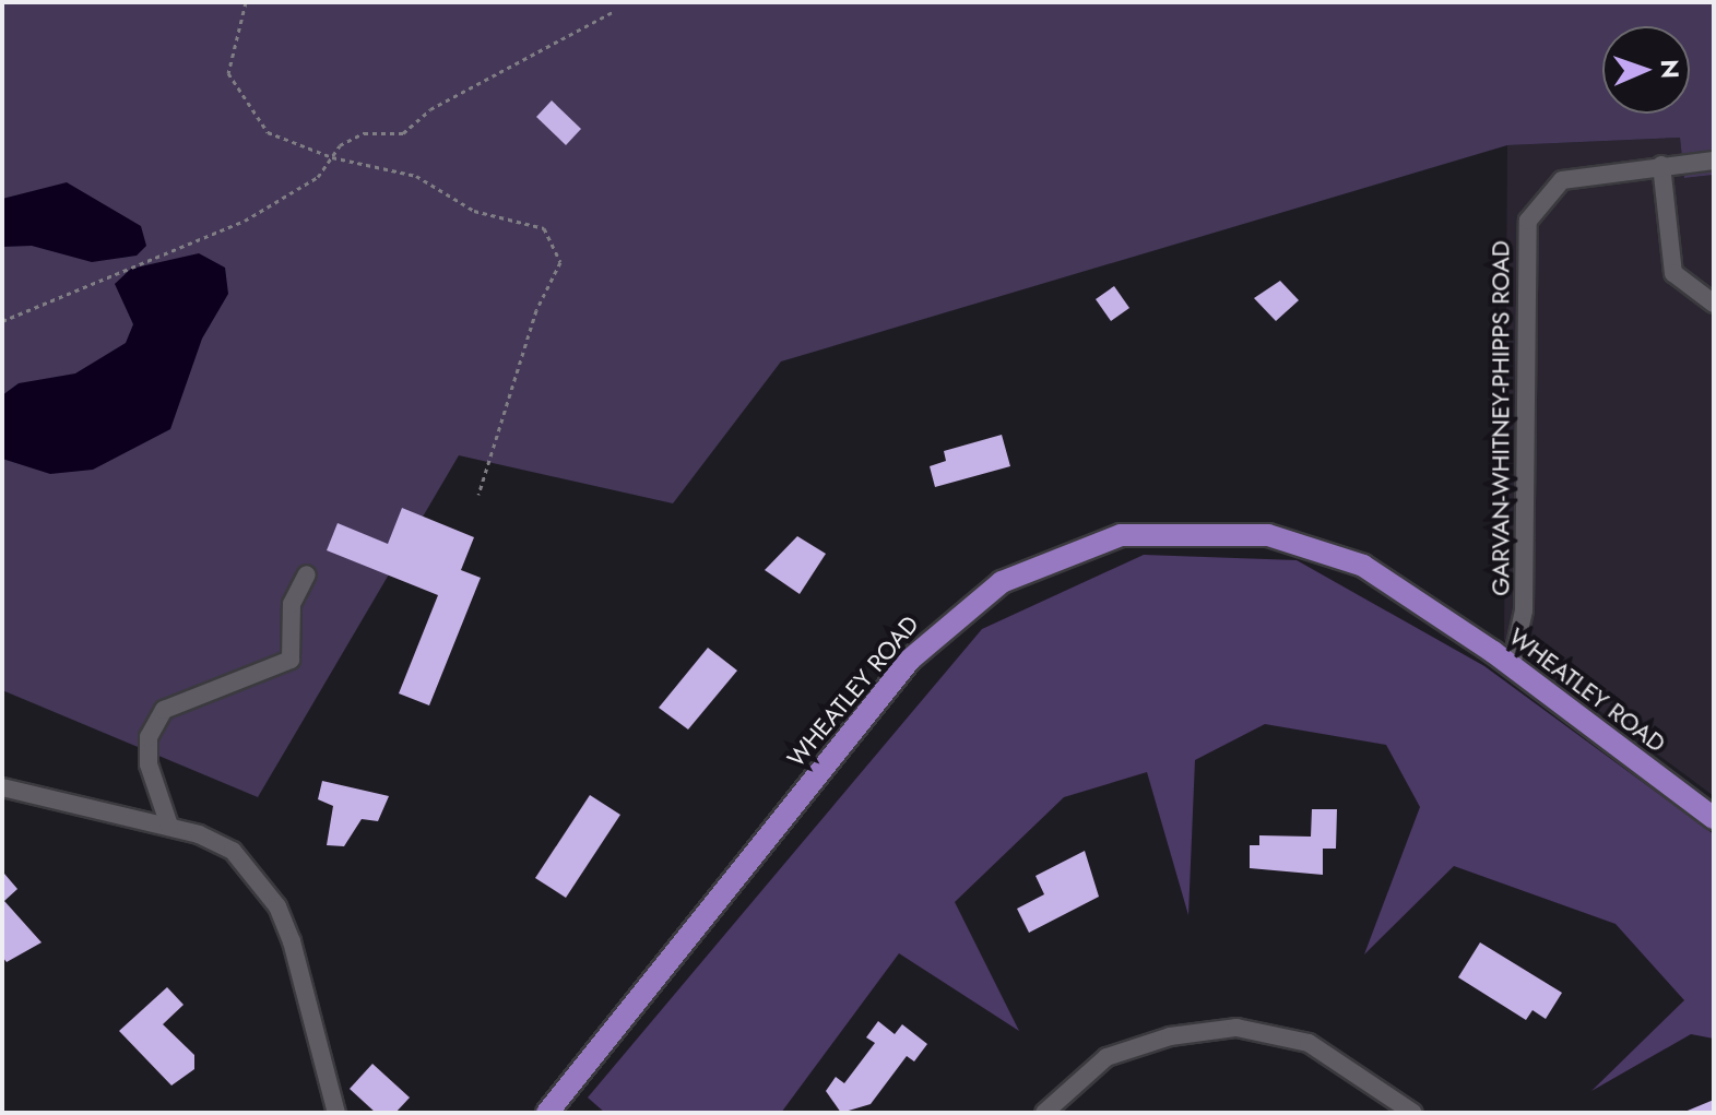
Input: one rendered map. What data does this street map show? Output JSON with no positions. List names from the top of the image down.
{
  "streets": {
    "main road": ["WHEATLEY ROAD"],
    "street": ["GARVAN-WHITNEY-PHIPPS ROAD"]
  },
  "crossings": [
    ["GARVAN-WHITNEY-PHIPPS ROAD", "WHEATLEY ROAD"]
  ],
  "north": "right"
}
